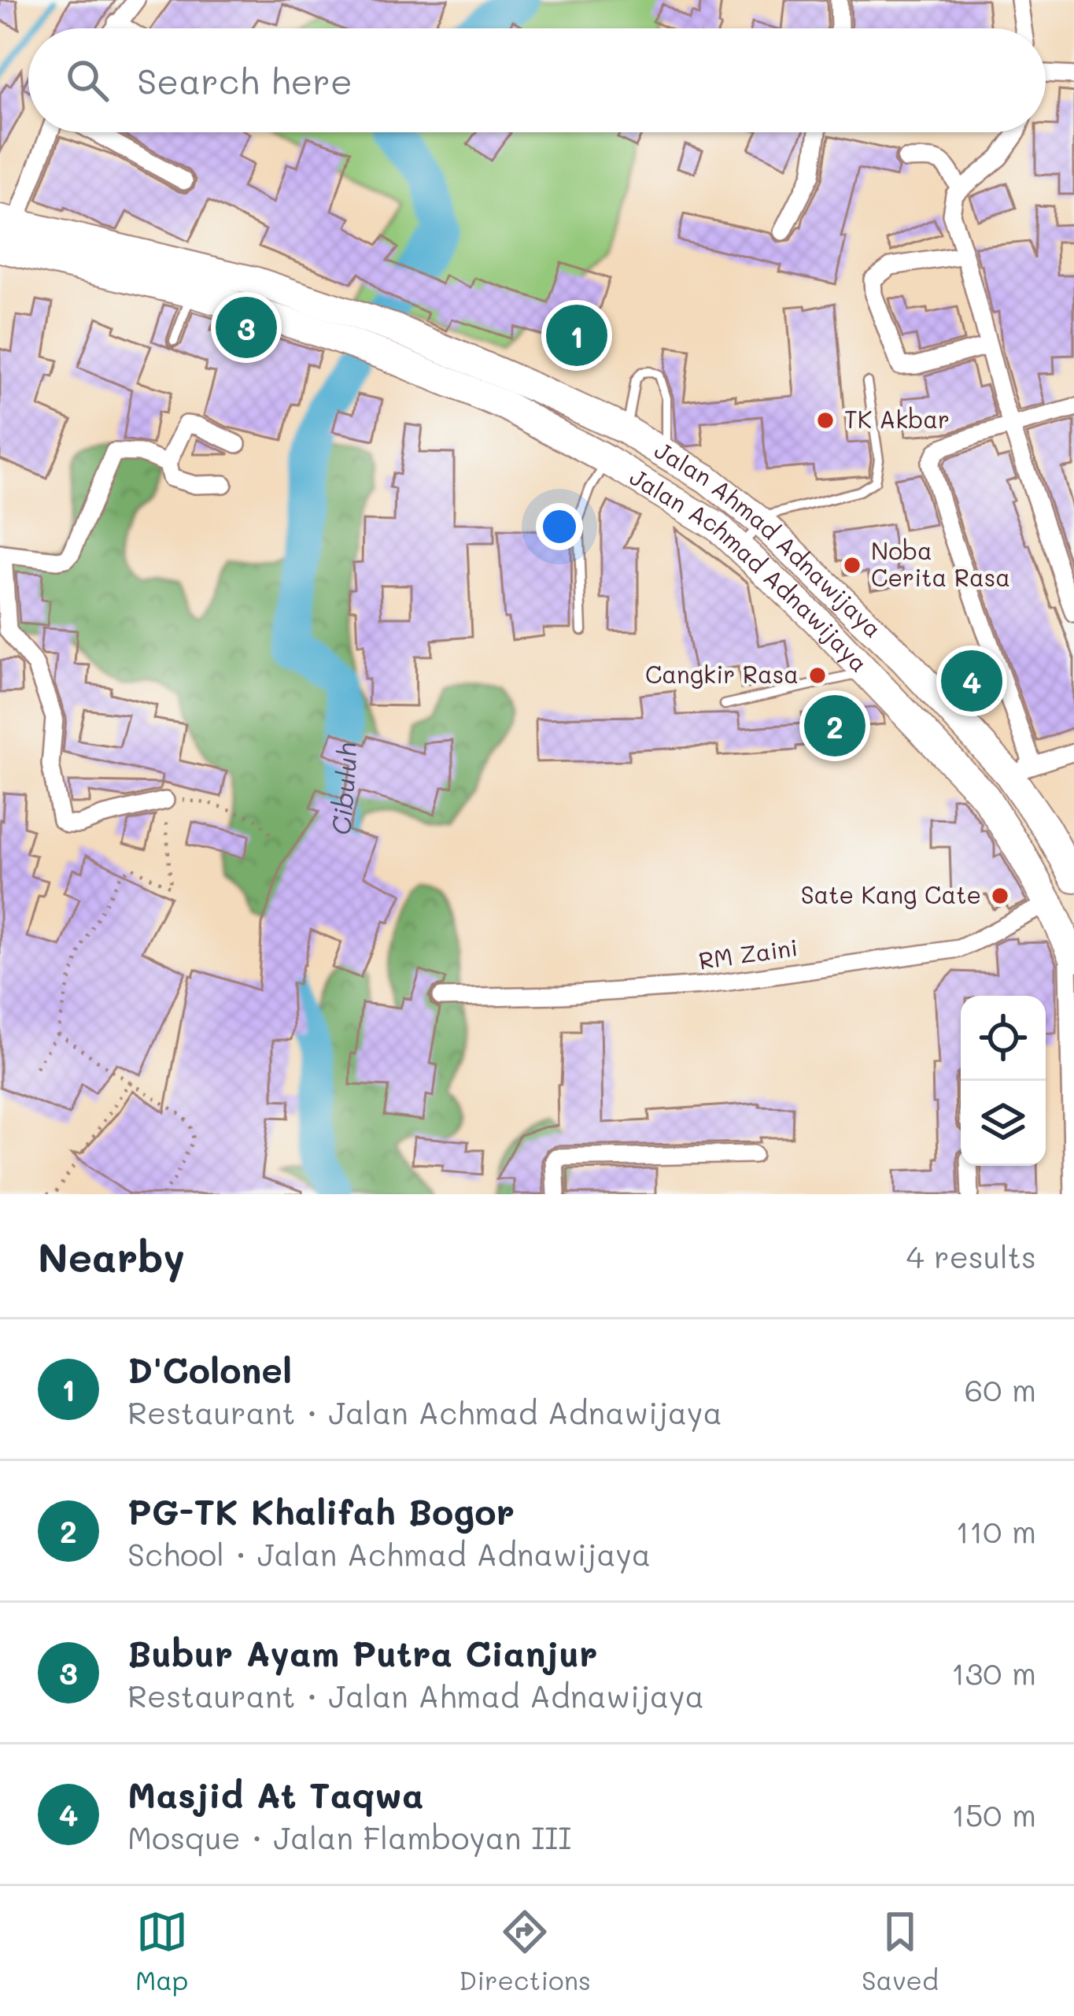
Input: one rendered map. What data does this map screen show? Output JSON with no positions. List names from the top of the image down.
{
  "streets": {
    "main road": ["Jalan Ahmad Adnawijaya", "Jalan Achmad Adnawijaya"],
    "street": ["RM Zaini"]
  },
  "crossings": [
    ["Jalan Ahmad Adnawijaya", "Jalan Achmad Adnawijaya"],
    ["Jalan Achmad Adnawijaya", "RM Zaini"]
  ],
  "water": ["Cibuluh"],
  "places": [
    "TK Akbar",
    "Noba Cerita Rasa",
    "Cangkir Rasa",
    "Sate Kang Cate"
  ],
  "page": {
    "search": "Search here",
    "pins": [
      "3",
      "1",
      "4",
      "2"
    ],
    "heading": ["Nearby", "4 results"],
    "list": [
      {
        "mark": "1",
        "name": "D'Colonel",
        "note": "Restaurant · Jalan Achmad Adnawijaya",
        "value": "60 m"
      },
      {
        "mark": "2",
        "name": "PG-TK Khalifah Bogor",
        "note": "School · Jalan Achmad Adnawijaya",
        "value": "110 m"
      },
      {
        "mark": "3",
        "name": "Bubur Ayam Putra Cianjur",
        "note": "Restaurant · Jalan Ahmad Adnawijaya",
        "value": "130 m"
      },
      {
        "mark": "4",
        "name": "Masjid At Taqwa",
        "note": "Mosque · Jalan Flamboyan III",
        "value": "150 m"
      }
    ],
    "nav": ["Map", "Directions", "Saved"]
  }
}
